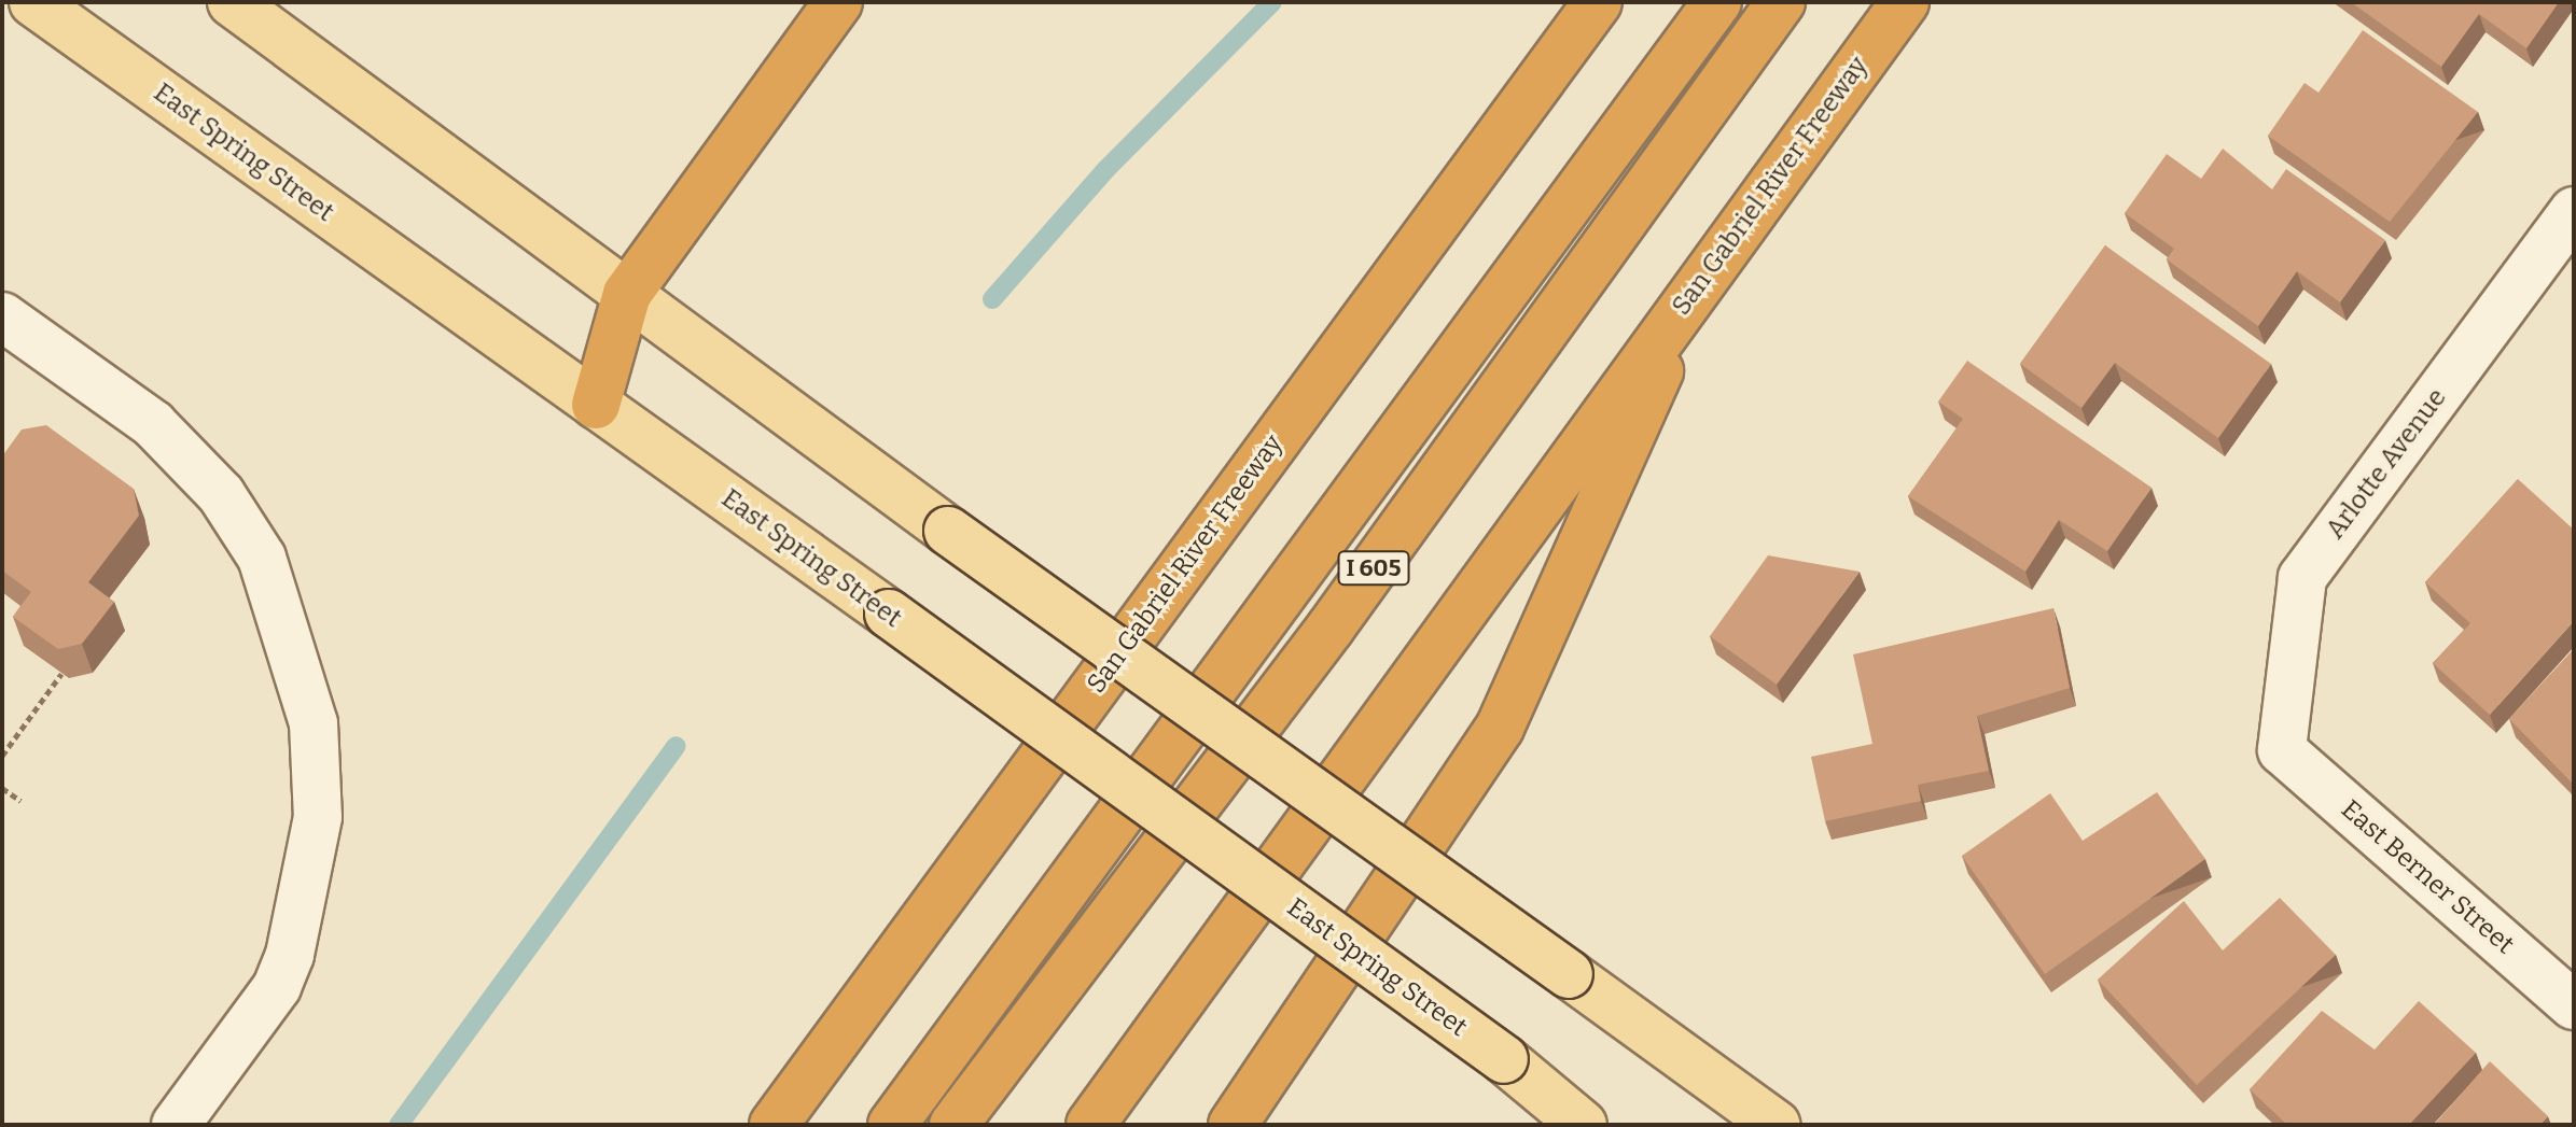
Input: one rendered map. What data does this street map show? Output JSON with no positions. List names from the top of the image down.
{
  "streets": {
    "highway": ["San Gabriel River Freeway", "I 605"],
    "main road": ["East Spring Street"],
    "street": ["Arlotte Avenue", "East Berner Street"]
  },
  "crossings": [
    ["Arlotte Avenue", "East Berner Street"]
  ]
}
